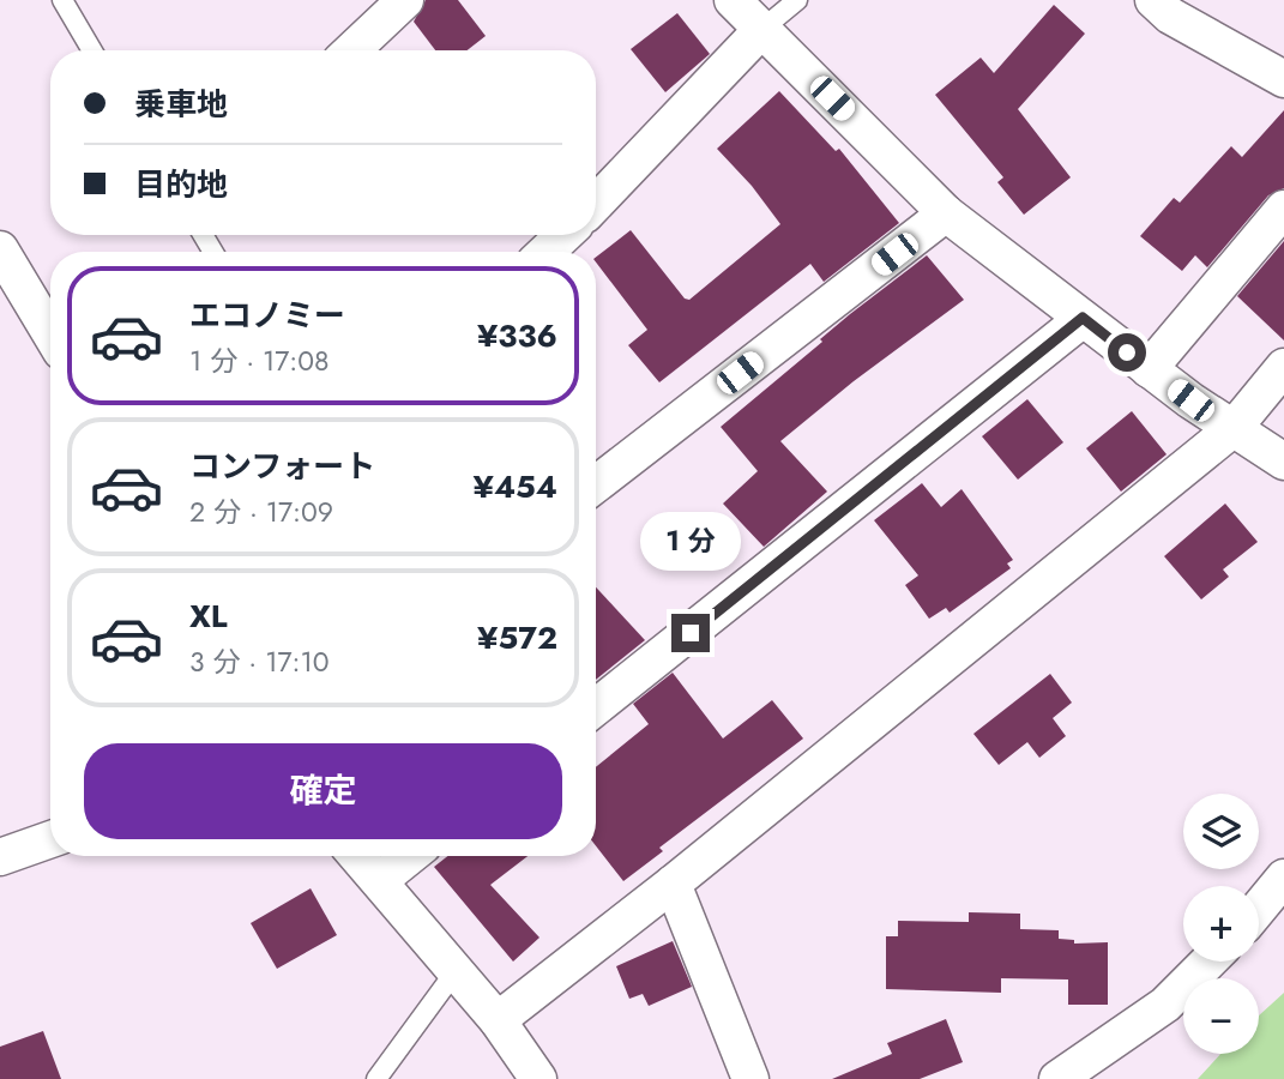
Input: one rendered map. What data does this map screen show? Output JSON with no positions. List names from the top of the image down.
{
  "page": {
    "banner": ["乗車地", "目的地"],
    "list": [
      {
        "name": "エコノミー",
        "note": "1 分 · 17:08",
        "value": "¥336"
      },
      {
        "name": "コンフォート",
        "note": "2 分 · 17:09",
        "value": "¥454"
      },
      {
        "name": "XL",
        "note": "3 分 · 17:10",
        "value": "¥572"
      }
    ],
    "bubble": "1 分",
    "buttons": "確定",
    "map_buttons": ["+", "−"]
  }
}
